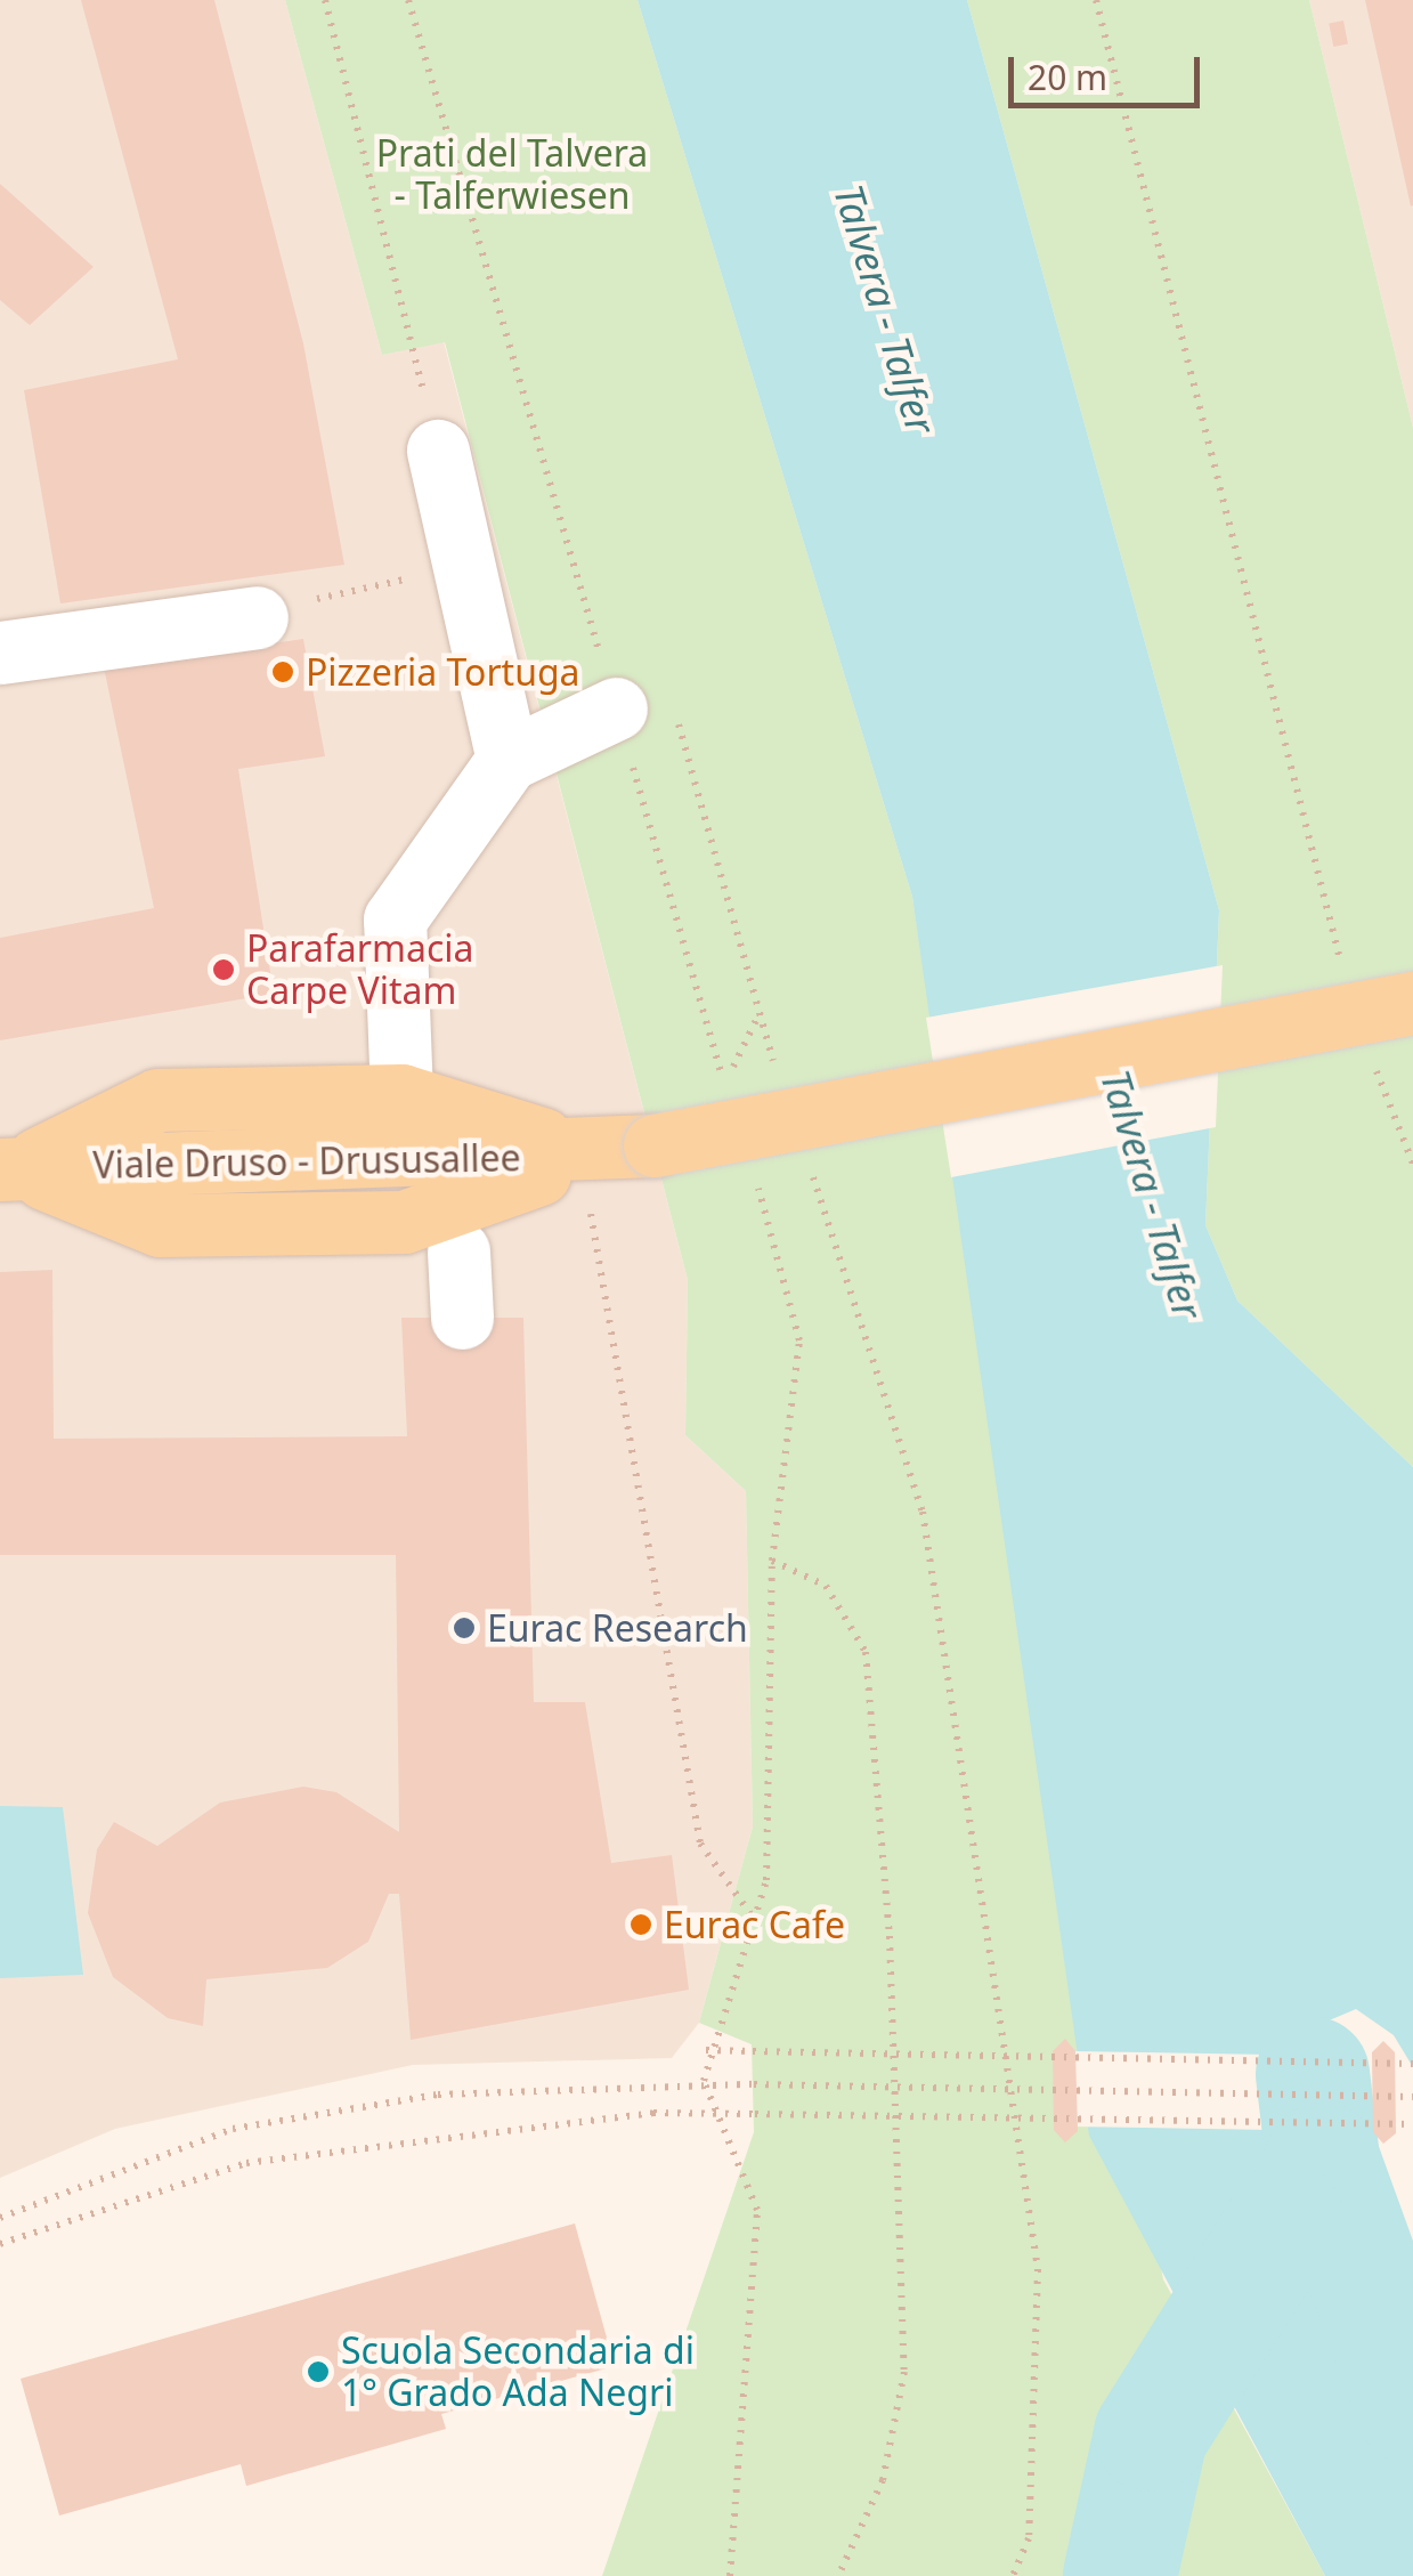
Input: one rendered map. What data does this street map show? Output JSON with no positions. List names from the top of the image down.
{
  "streets": {
    "main road": ["Viale Druso - Drususallee"]
  },
  "water": ["Talvera - Talfer"],
  "parks": ["Prati del Talvera - Talferwiesen"],
  "places": [
    "Pizzeria Tortuga",
    "Parafarmacia Carpe Vitam",
    "Eurac Research",
    "Eurac Cafe",
    "Scuola Secondaria di 1° Grado Ada Negri"
  ],
  "scale_bar": "20 m"
}
